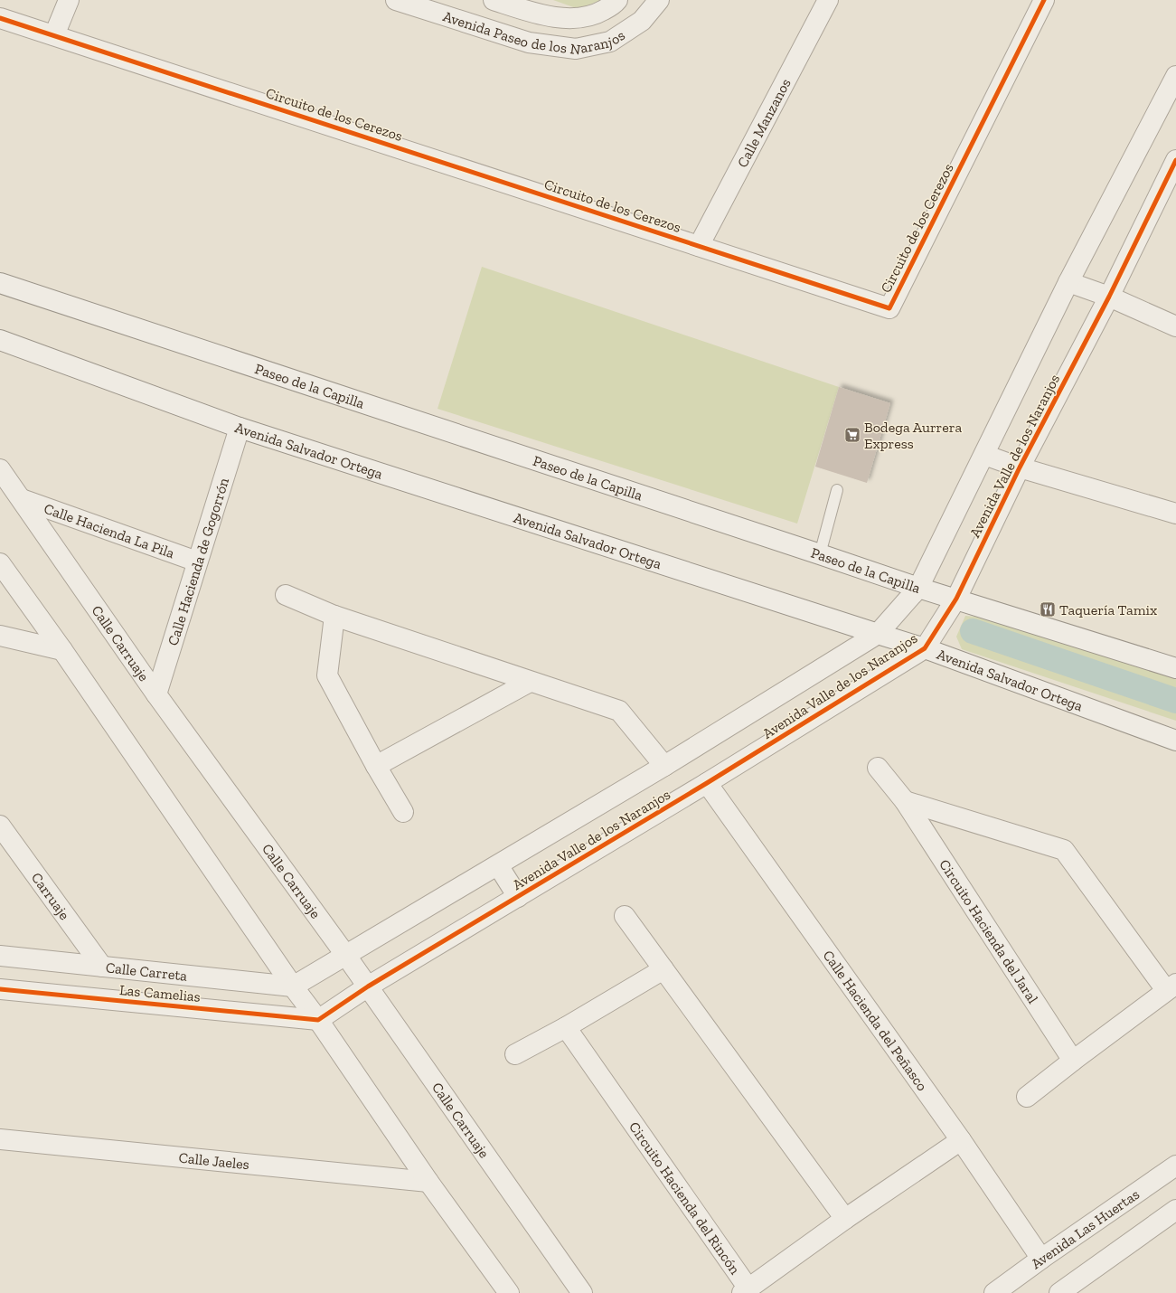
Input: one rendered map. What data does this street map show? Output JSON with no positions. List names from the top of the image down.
{
  "streets": {
    "street": [
      "Avenida Paseo de los Naranjos",
      "Circuito de los Cerezos",
      "Calle Manzanos",
      "Paseo de la Capilla",
      "Avenida Salvador Ortega",
      "Avenida Valle de los Naranjos",
      "Calle Hacienda La Pila",
      "Calle Hacienda de Gogorrón",
      "Calle Carruaje",
      "Carruaje",
      "Circuito Hacienda del Jaral",
      "Calle Carreta",
      "Las Camelias",
      "Calle Hacienda del Peñasco",
      "Calle Jaeles",
      "Circuito Hacienda del Rincón",
      "Avenida Las Huertas"
    ]
  },
  "crossings": [
    ["Circuito de los Cerezos", "Calle Manzanos"],
    ["Paseo de la Capilla", "Avenida Valle de los Naranjos"],
    ["Avenida Salvador Ortega", "Avenida Valle de los Naranjos"],
    ["Avenida Salvador Ortega", "Calle Hacienda de Gogorrón"],
    ["Avenida Valle de los Naranjos", "Calle Carruaje"],
    ["Avenida Valle de los Naranjos", "Calle Carreta"],
    ["Avenida Valle de los Naranjos", "Las Camelias"],
    ["Avenida Valle de los Naranjos", "Calle Hacienda del Peñasco"],
    ["Calle Hacienda La Pila", "Calle Hacienda de Gogorrón"],
    ["Calle Hacienda La Pila", "Calle Carruaje"],
    ["Calle Hacienda de Gogorrón", "Calle Carruaje"],
    ["Carruaje", "Calle Carreta"],
    ["Calle Hacienda del Peñasco", "Circuito Hacienda del Rincón"],
    ["Calle Hacienda del Peñasco", "Avenida Las Huertas"]
  ],
  "places": {
    "supermarket": ["Bodega Aurrera Express"],
    "restaurant": ["Taquería Tamix"]
  }
}
